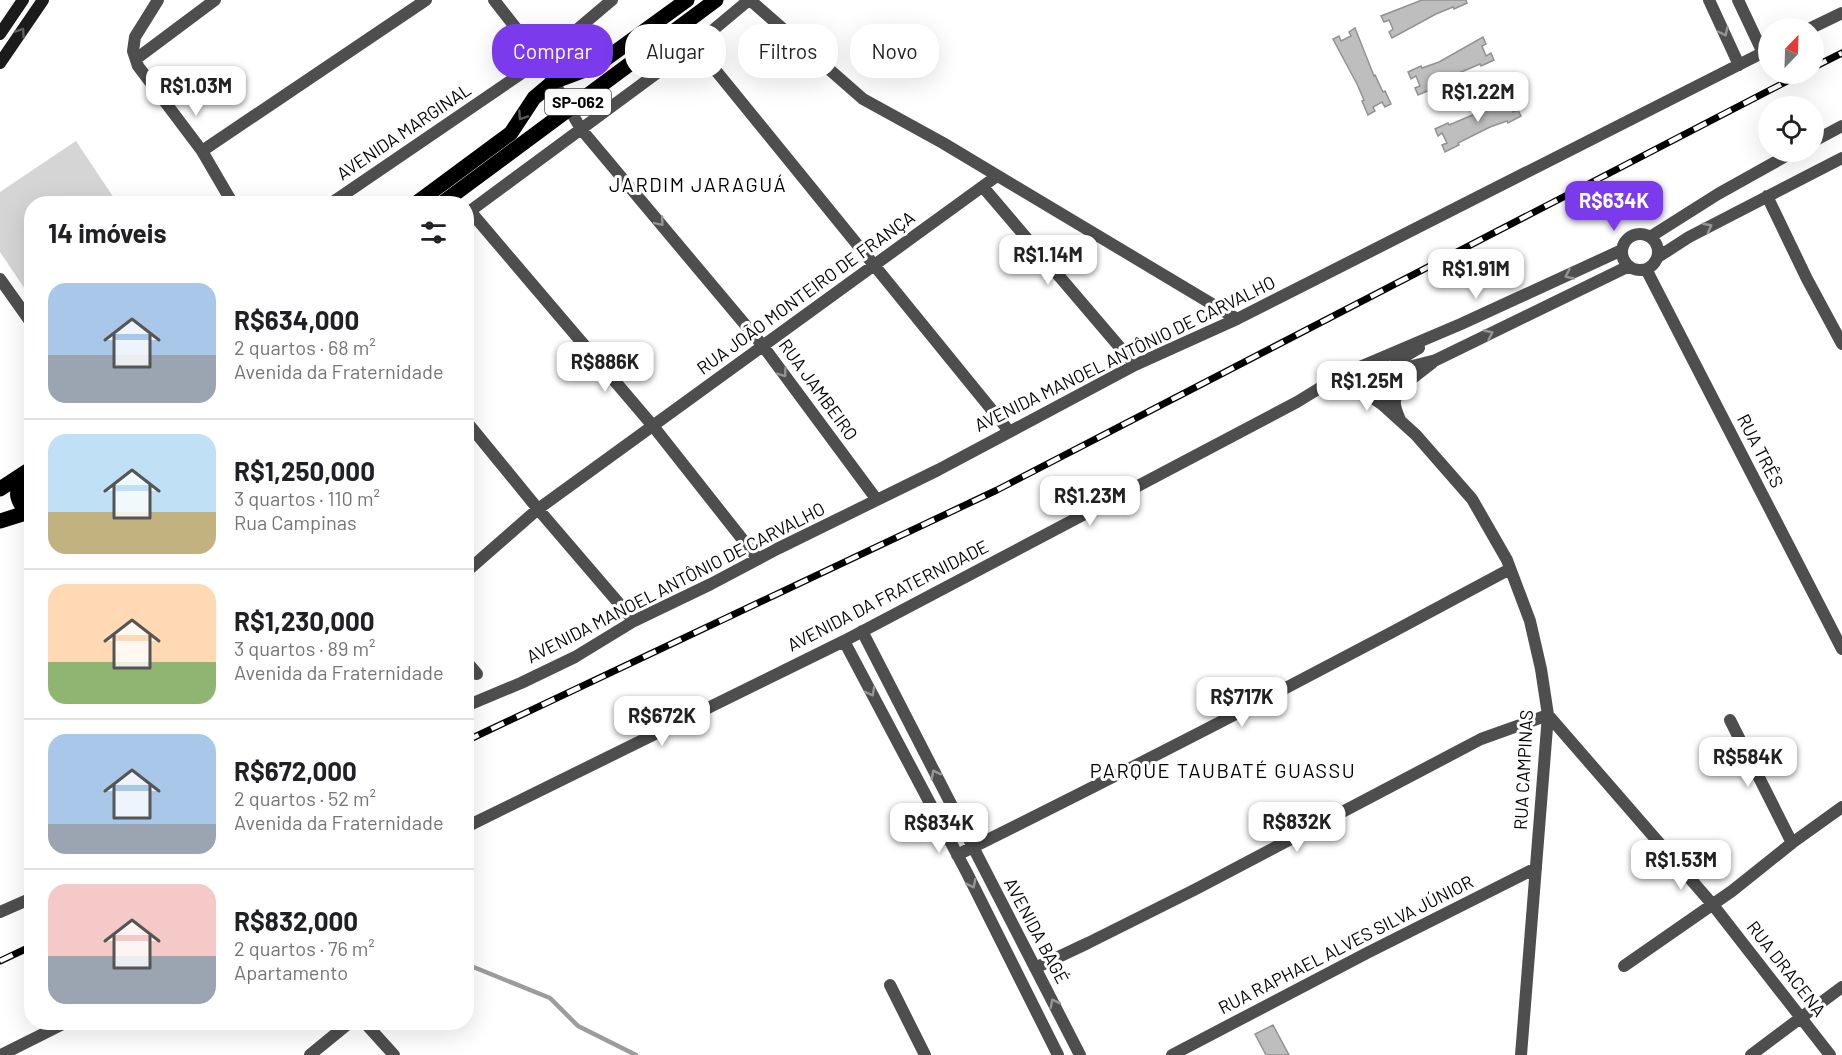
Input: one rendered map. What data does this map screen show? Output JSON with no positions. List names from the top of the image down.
{
  "streets": {
    "main road": ["SP-062"],
    "street": [
      "AVENIDA MARGINAL",
      "RUA JOÃO MONTEIRO DE FRANÇA",
      "AVENIDA MANOEL ANTÔNIO DE CARVALHO",
      "RUA JAMBEIRO",
      "RUA TRÊS",
      "AVENIDA DA FRATERNIDADE",
      "RUA CAMPINAS",
      "AVENIDA BAGÉ",
      "RUA RAPHAEL ALVES SILVA JÚNIOR",
      "RUA DRACENA"
    ]
  },
  "crossings": [
    ["SP-062", "RUA JAMBEIRO"],
    ["RUA JOÃO MONTEIRO DE FRANÇA", "RUA JAMBEIRO"],
    ["AVENIDA MANOEL ANTÔNIO DE CARVALHO", "RUA JAMBEIRO"],
    ["RUA TRÊS", "AVENIDA DA FRATERNIDADE"],
    ["AVENIDA DA FRATERNIDADE", "RUA CAMPINAS"],
    ["AVENIDA DA FRATERNIDADE", "AVENIDA BAGÉ"],
    ["RUA CAMPINAS", "RUA RAPHAEL ALVES SILVA JÚNIOR"],
    ["RUA CAMPINAS", "RUA DRACENA"]
  ],
  "one_way": ["RUA JAMBEIRO"],
  "districts": ["JARDIM JARAGUÁ", "PARQUE TAUBATÉ GUASSU"],
  "north": "top right",
  "page": {
    "chip": [
      "Comprar",
      "Alugar",
      "Filtros",
      "Novo"
    ],
    "price": [
      "R$1.03M",
      "R$1.22M",
      "R$634K",
      "R$1.14M",
      "R$1.91M",
      "R$886K",
      "R$1.25M",
      "R$1.23M",
      "R$717K",
      "R$672K",
      "R$584K",
      "R$832K",
      "R$834K",
      "R$1.53M"
    ],
    "heading": "14 imóveis",
    "list": [
      {
        "name": "R$634,000",
        "note": "2 quartos · 68 m² · Avenida da Fraternidade"
      },
      {
        "name": "R$1,250,000",
        "note": "3 quartos · 110 m² · Rua Campinas"
      },
      {
        "name": "R$1,230,000",
        "note": "3 quartos · 89 m² · Avenida da Fraternidade"
      },
      {
        "name": "R$672,000",
        "note": "2 quartos · 52 m² · Avenida da Fraternidade"
      },
      {
        "name": "R$832,000",
        "note": "2 quartos · 76 m² · Apartamento"
      }
    ]
  }
}
